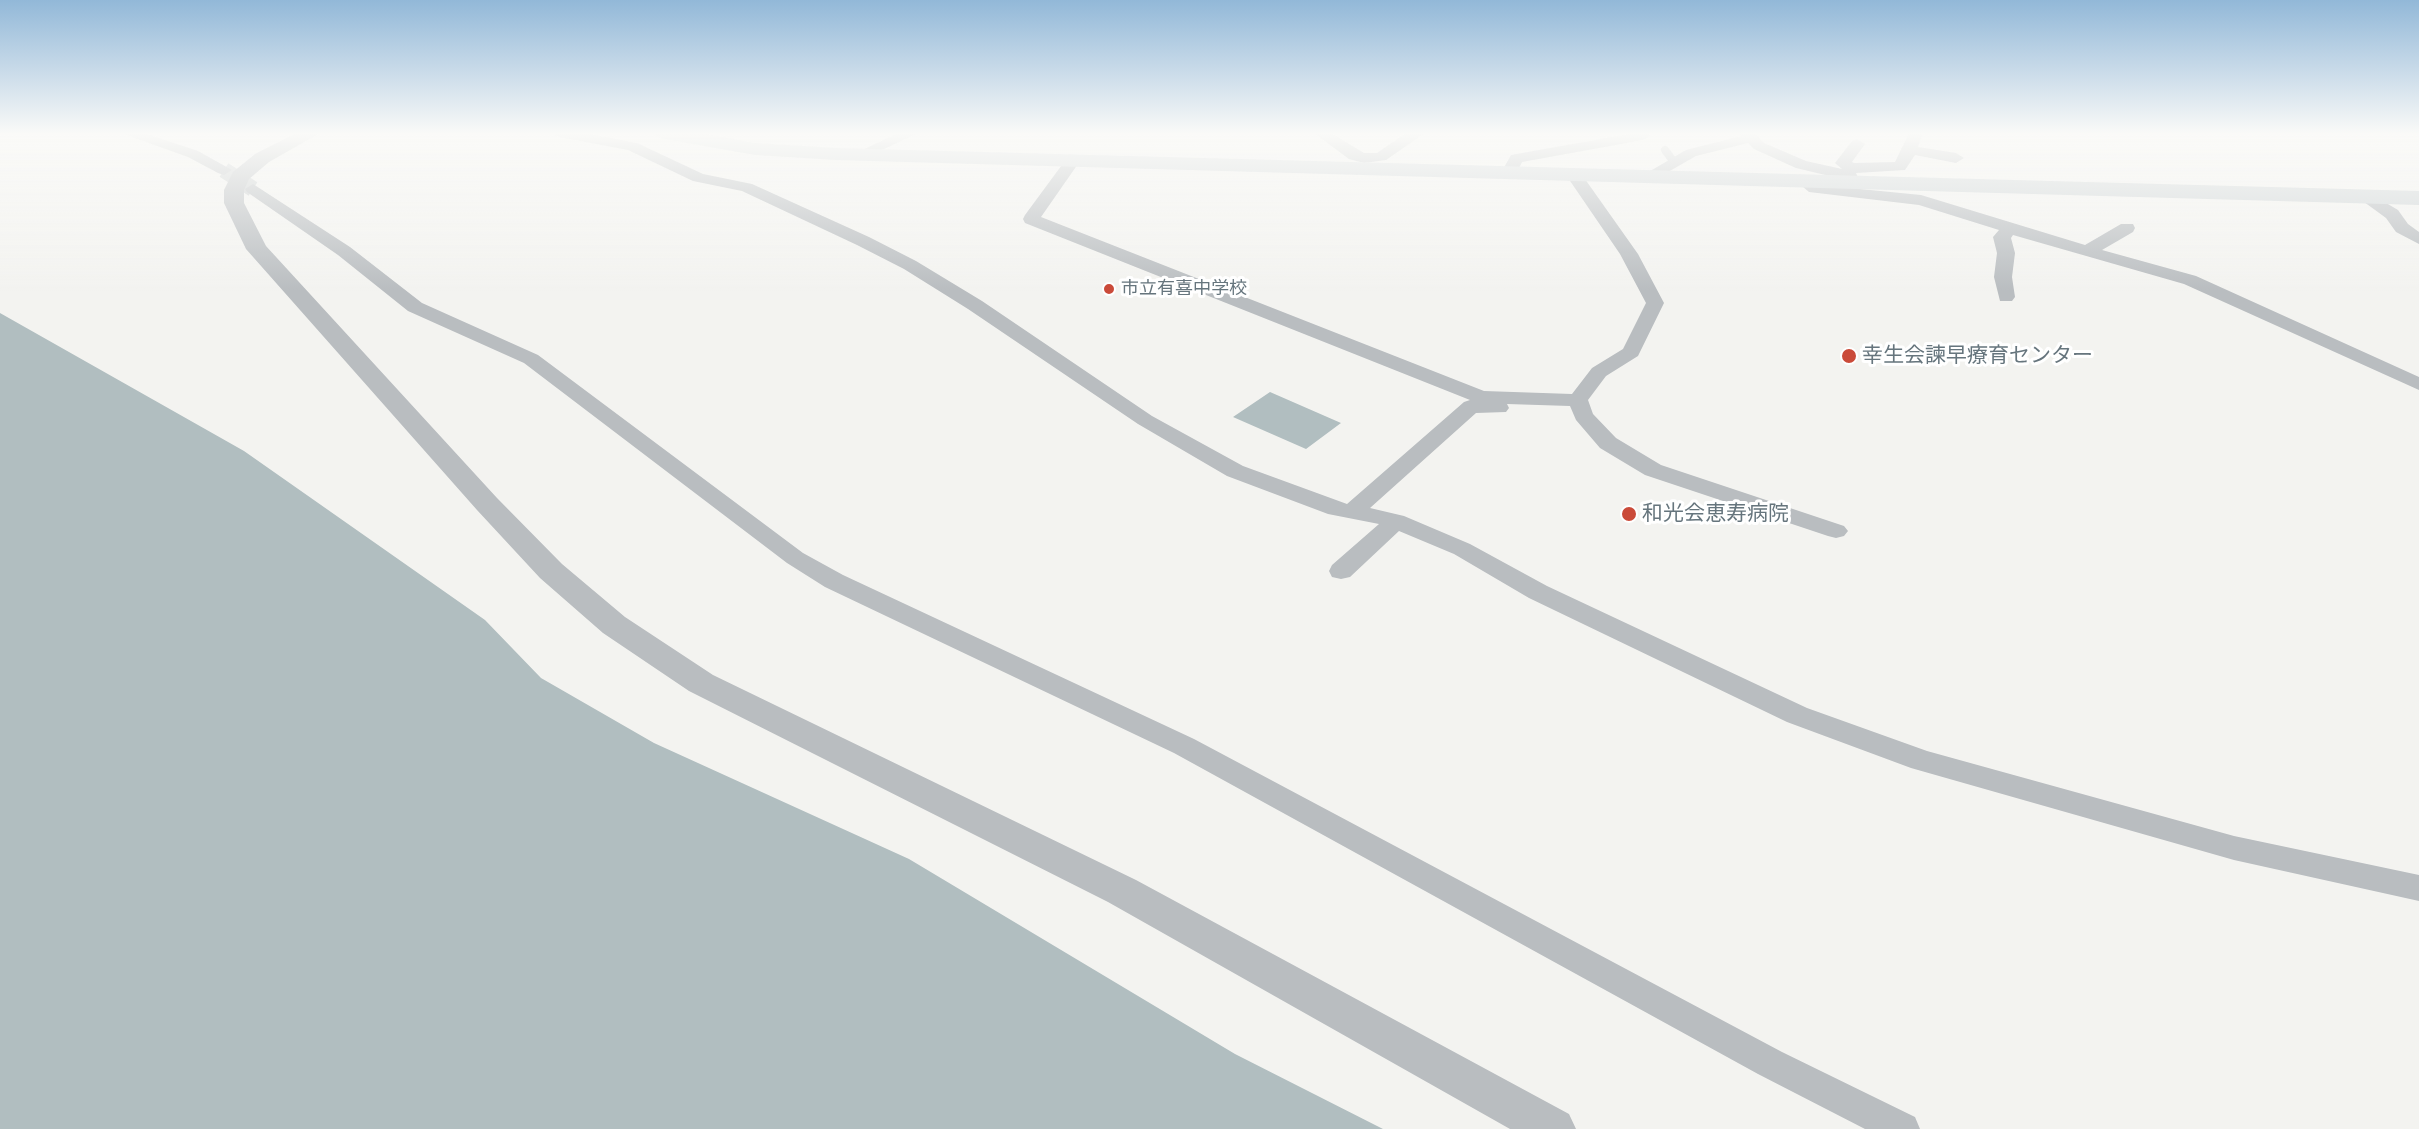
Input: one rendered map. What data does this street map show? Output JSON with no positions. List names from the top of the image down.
{
  "places": ["市立有喜中学校", "幸生会諫早療育センター", "和光会恵寿病院"]
}
